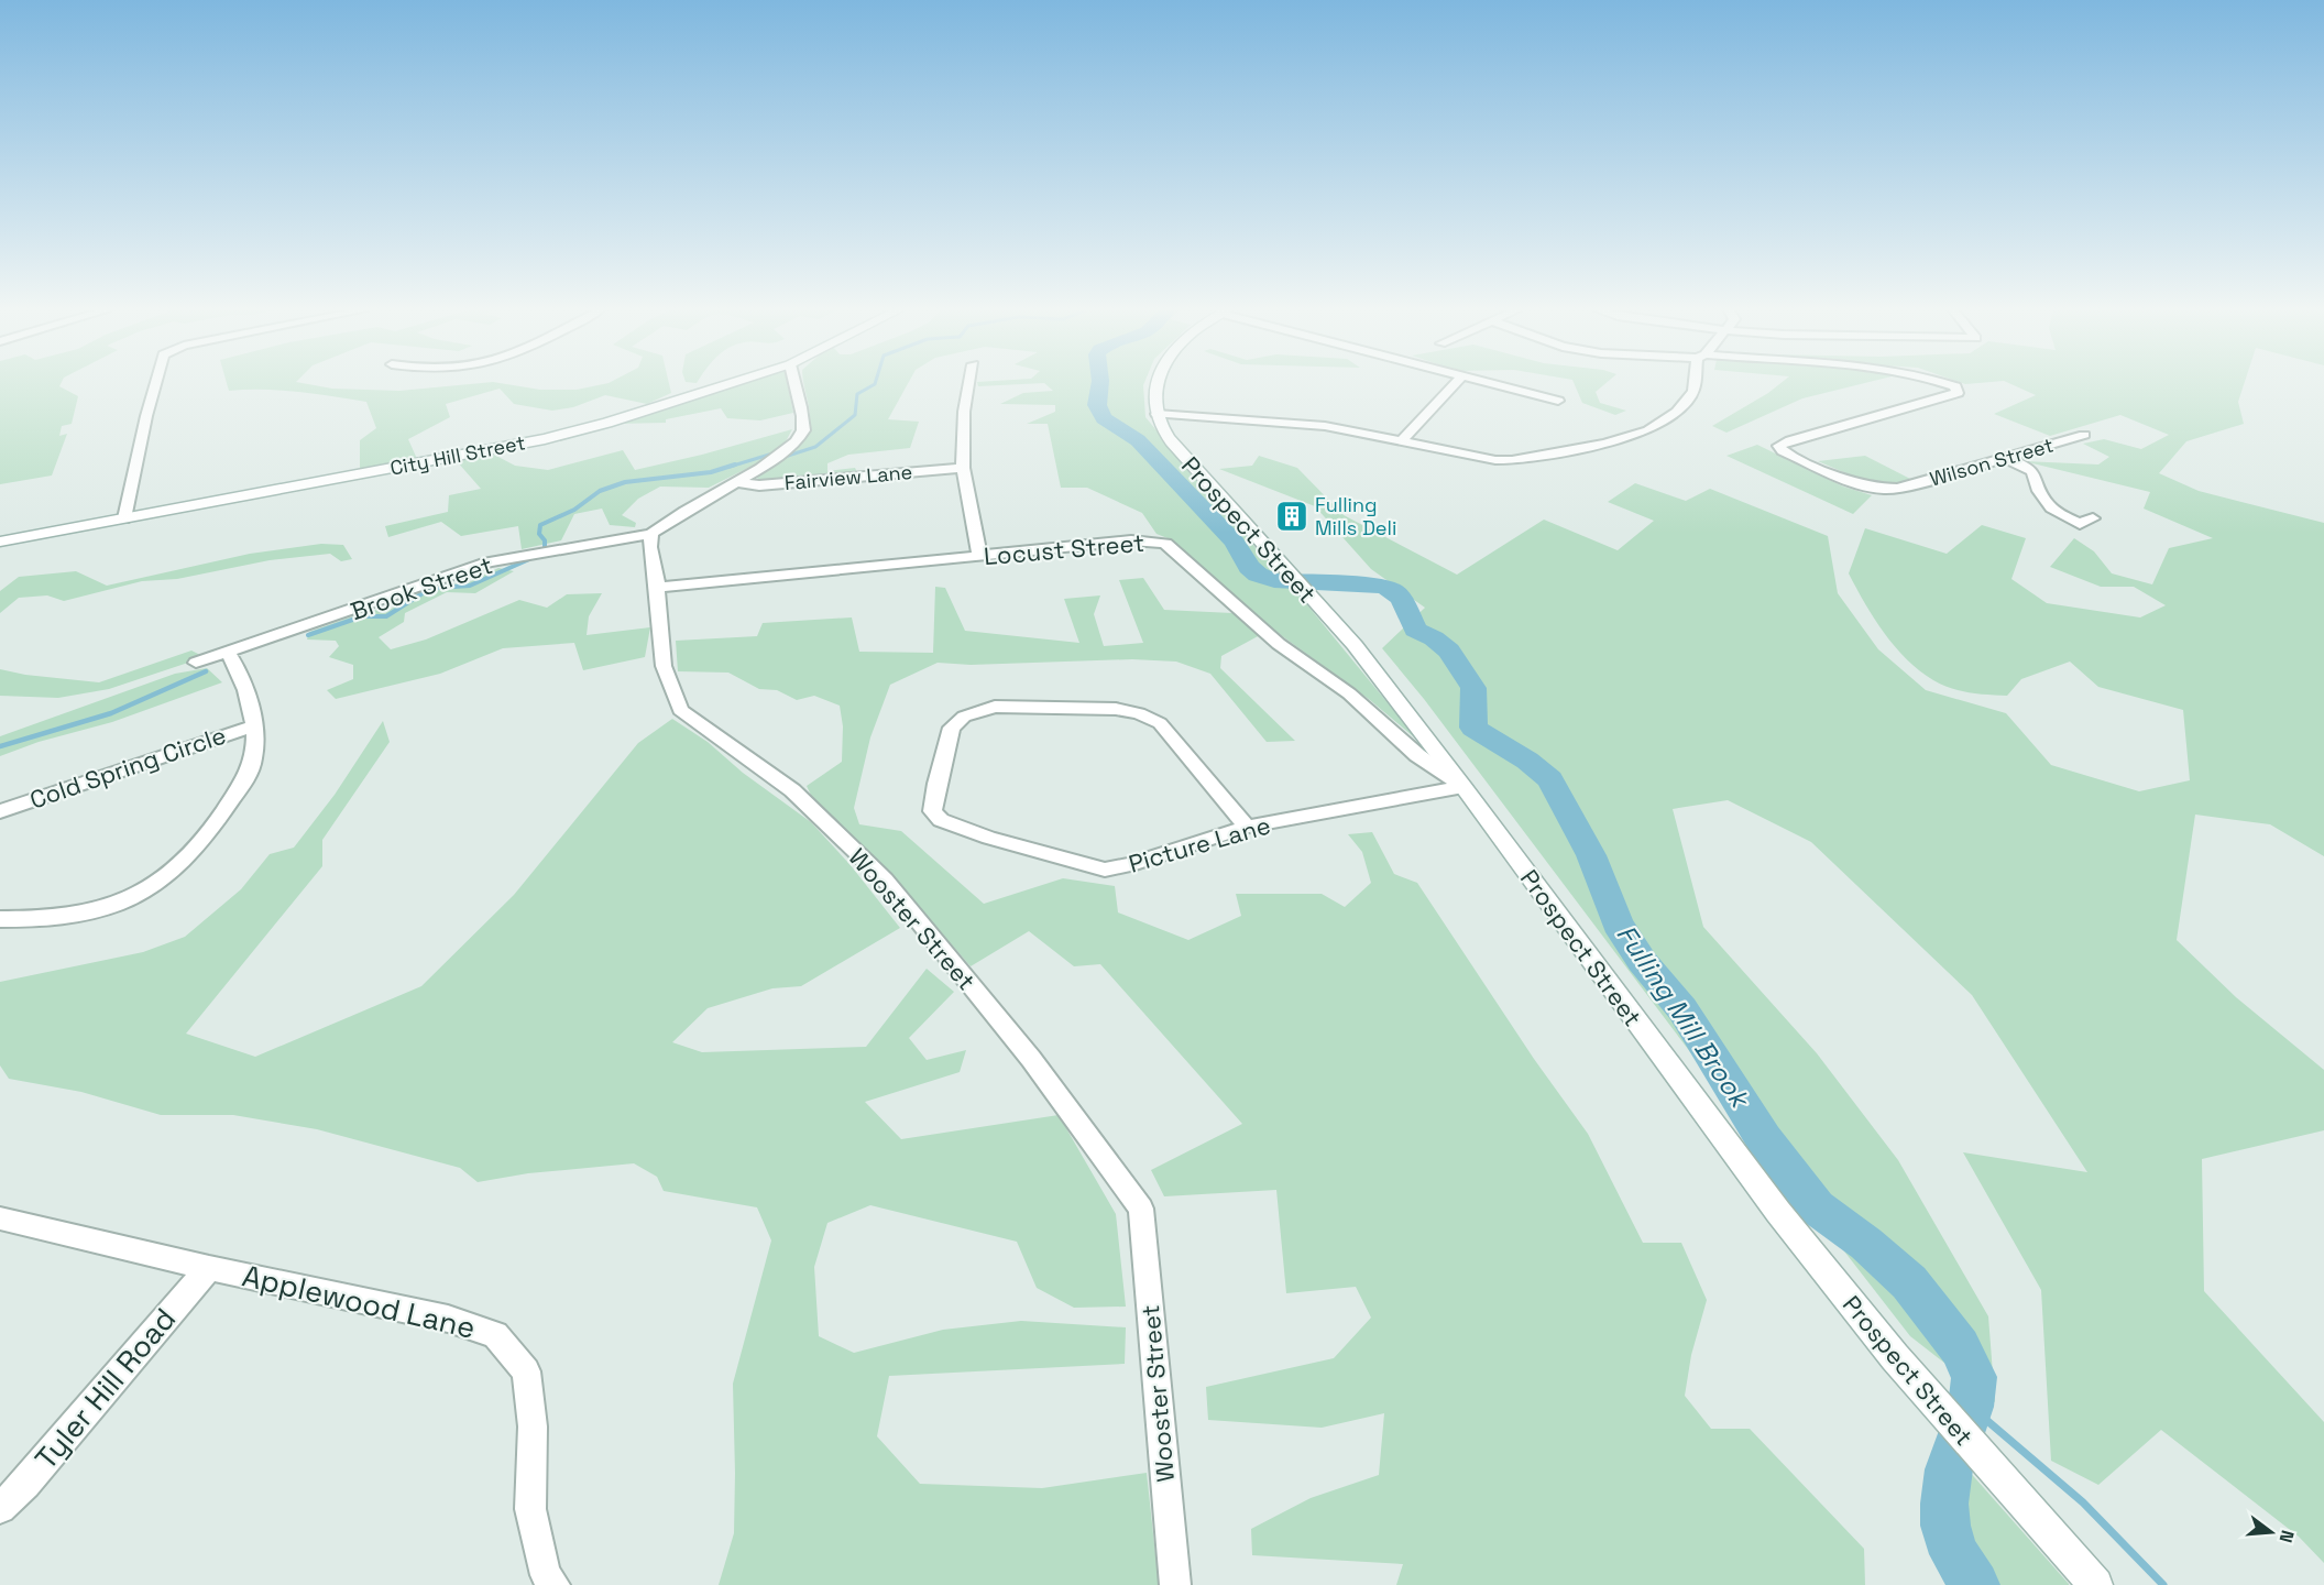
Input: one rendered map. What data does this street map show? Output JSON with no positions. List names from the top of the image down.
{
  "streets": {
    "main road": ["City Hill Street", "Prospect Street"],
    "street": [
      "Wilson Street",
      "Fairview Lane",
      "Locust Street",
      "Brook Street",
      "Cold Spring Circle",
      "Picture Lane",
      "Wooster Street",
      "Applewood Lane",
      "Tyler Hill Road"
    ]
  },
  "crossings": [
    ["Prospect Street", "Locust Street"],
    ["Prospect Street", "Picture Lane"],
    ["Locust Street", "Picture Lane"],
    ["Locust Street", "Wooster Street"],
    ["Brook Street", "Cold Spring Circle"],
    ["Brook Street", "Wooster Street"],
    ["Applewood Lane", "Tyler Hill Road"]
  ],
  "water": ["Fulling Mill Brook"],
  "places": {
    "building": ["Fulling Mills Deli"]
  },
  "north": "right"
}
